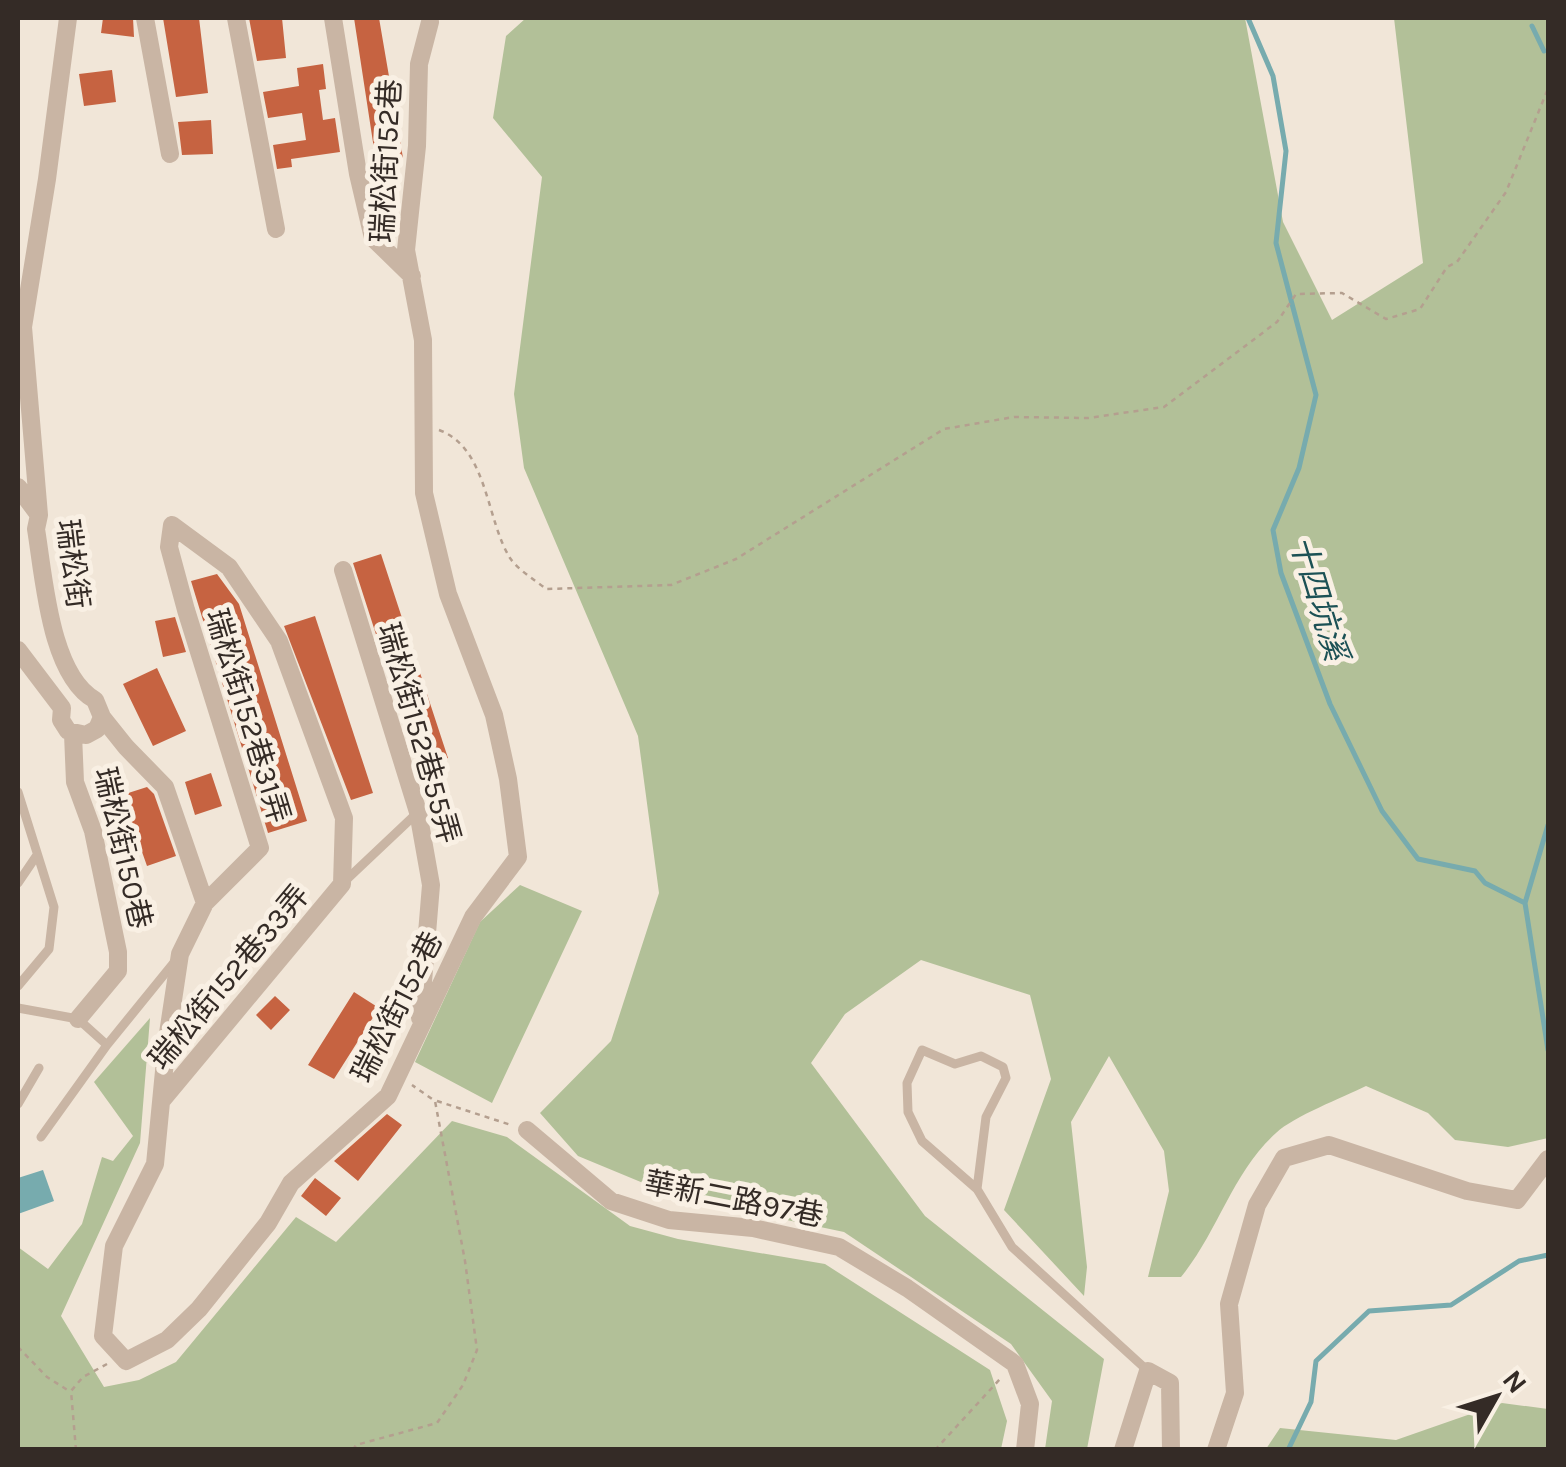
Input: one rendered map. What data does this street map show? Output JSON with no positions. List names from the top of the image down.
{
  "streets": {
    "street": [
      "瑞松街152巷",
      "瑞松街",
      "瑞松街152巷31弄",
      "瑞松街152巷55弄",
      "瑞松街150巷",
      "瑞松街152巷33弄",
      "華新二路97巷"
    ]
  },
  "crossings": [
    ["瑞松街152巷", "瑞松街152巷55弄"],
    ["瑞松街", "瑞松街150巷"],
    ["瑞松街152巷31弄", "瑞松街152巷33弄"]
  ],
  "water": ["十四坑溪"],
  "north": "top right"
}
